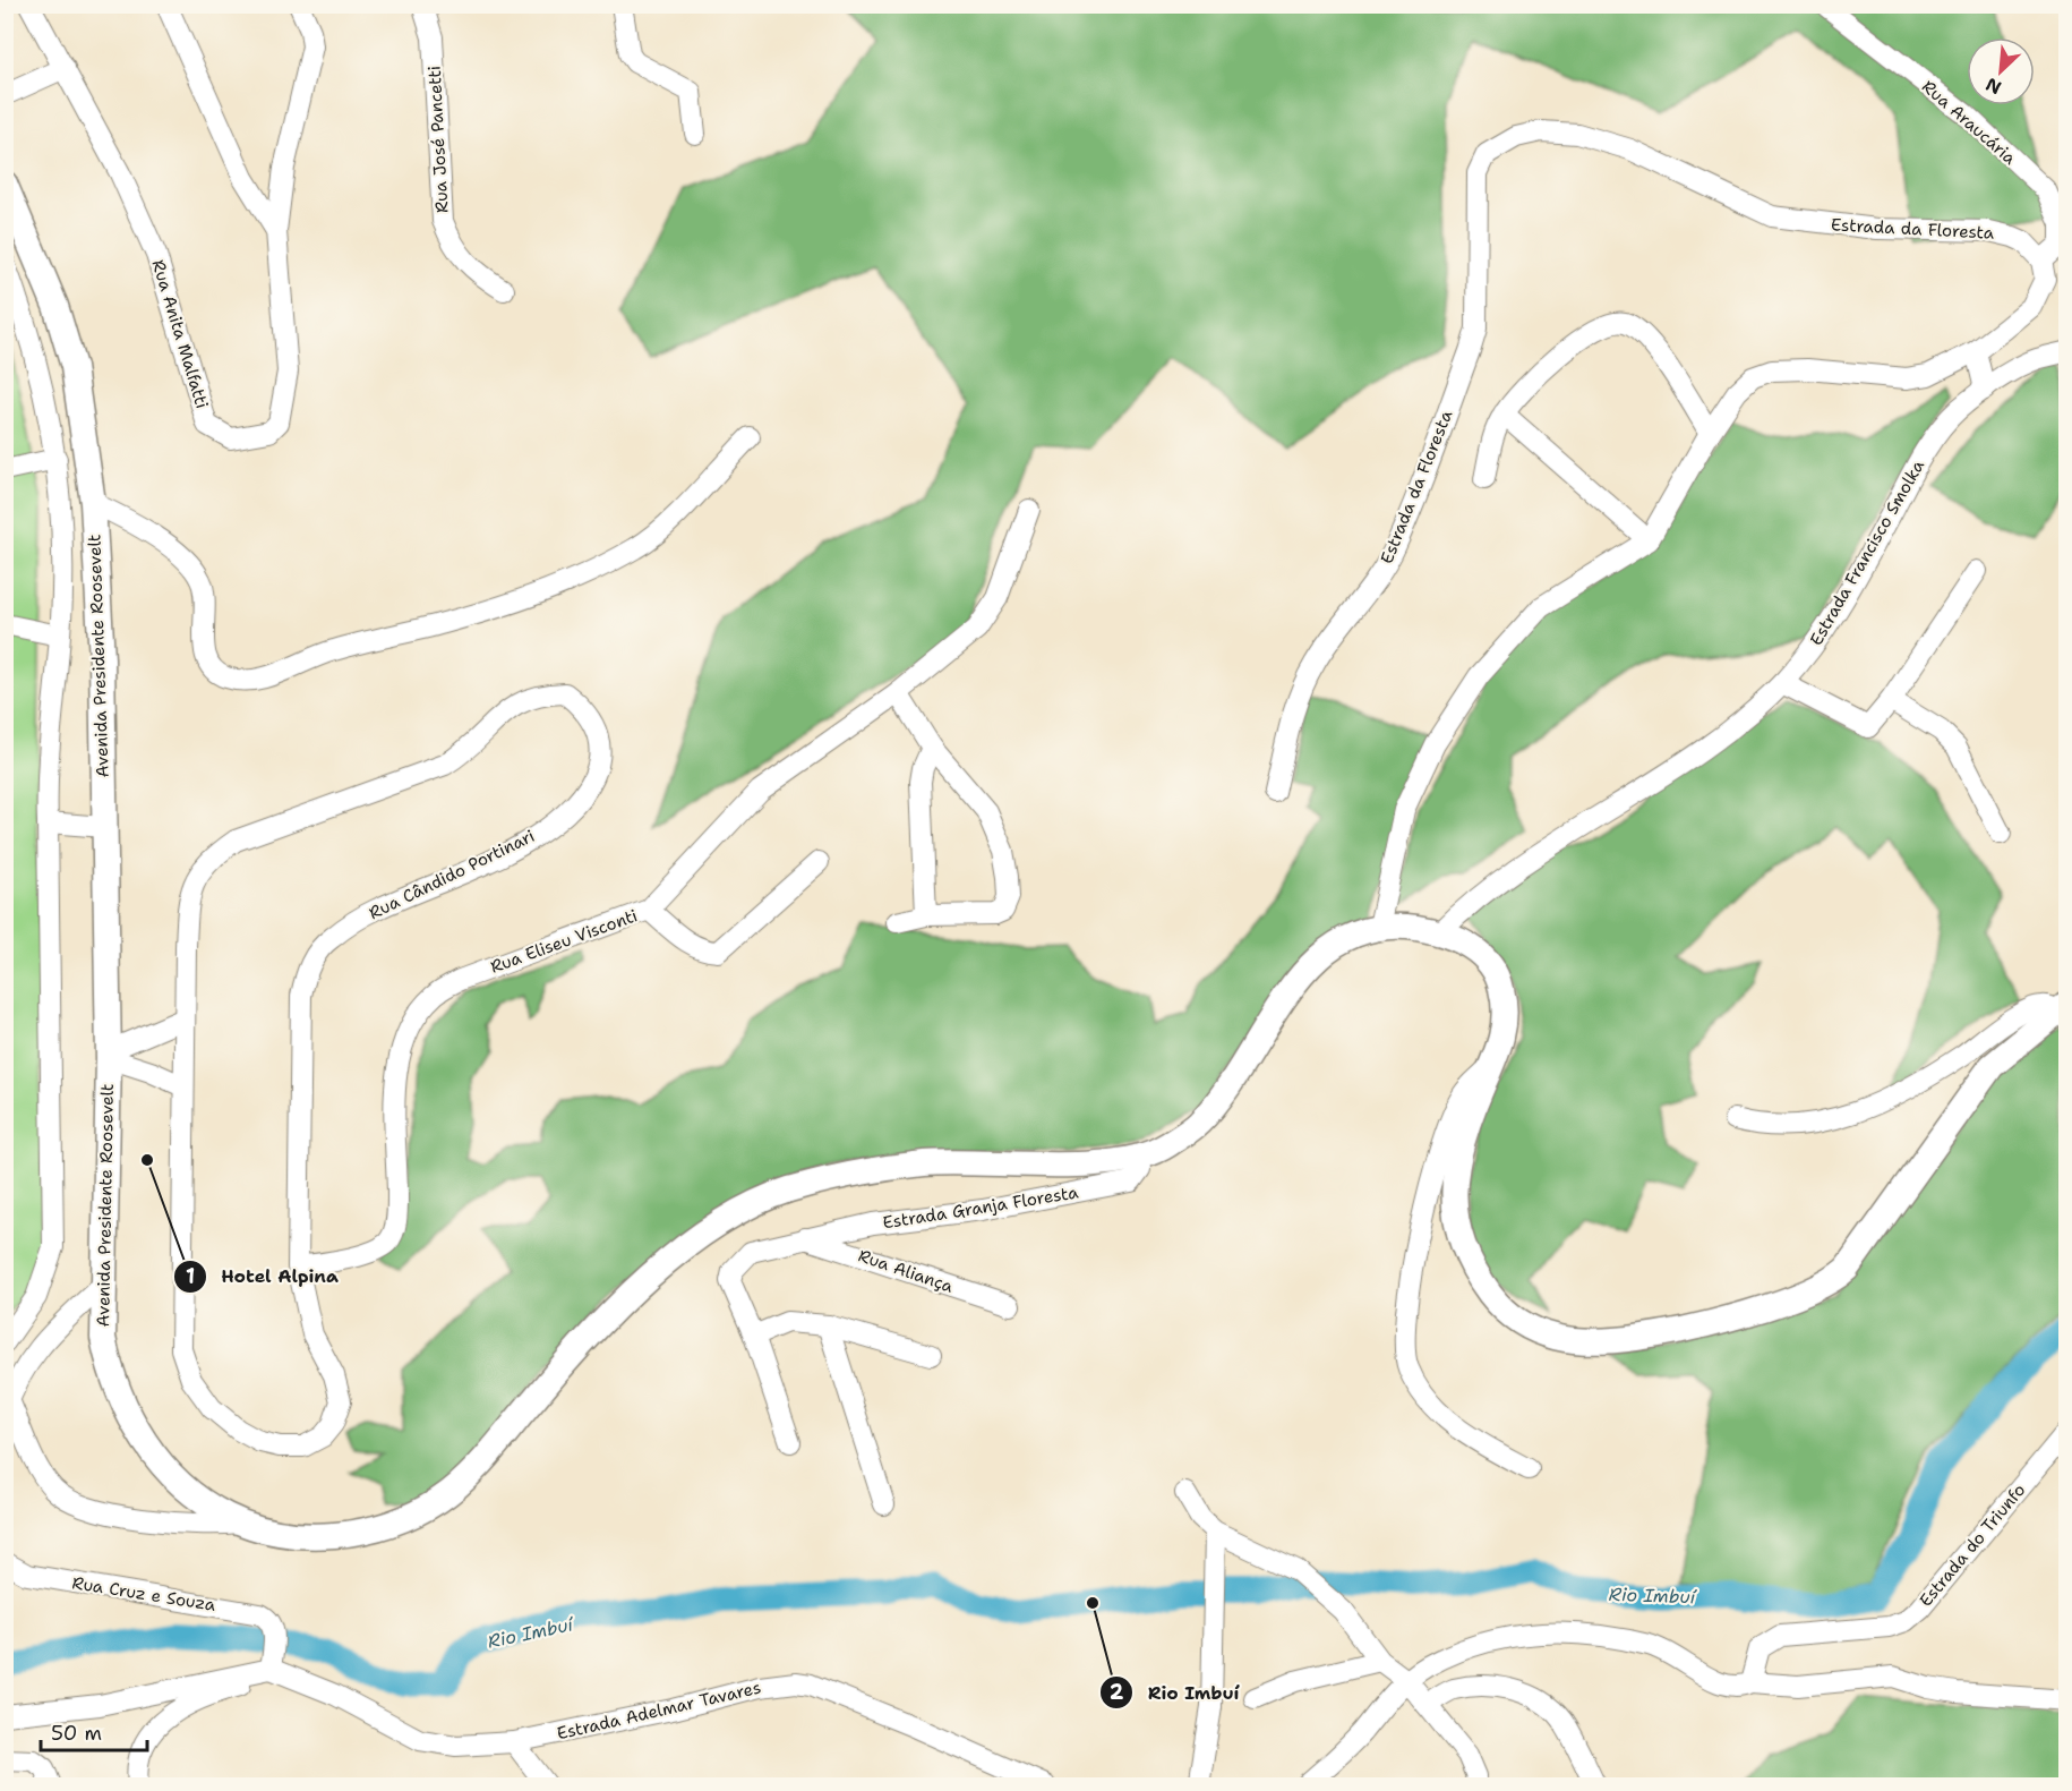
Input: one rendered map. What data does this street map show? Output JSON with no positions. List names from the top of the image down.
{
  "streets": {
    "main road": ["Avenida Presidente Roosevelt"],
    "street": [
      "Rua Araucária",
      "Rua José Pancetti",
      "Estrada da Floresta",
      "Rua Anita Malfatti",
      "Estrada Francisco Smolka",
      "Rua Cândido Portinari",
      "Rua Eliseu Visconti",
      "Estrada Granja Floresta",
      "Rua Aliança",
      "Estrada do Triunfo",
      "Rua Cruz e Souza",
      "Estrada Adelmar Tavares"
    ]
  },
  "crossings": [
    ["Rua Araucária", "Estrada da Floresta"],
    ["Estrada Francisco Smolka", "Avenida Presidente Roosevelt"],
    ["Avenida Presidente Roosevelt", "Estrada Granja Floresta"],
    ["Rua Cândido Portinari", "Rua Eliseu Visconti"],
    ["Estrada Granja Floresta", "Rua Aliança"],
    ["Rua Cruz e Souza", "Estrada Adelmar Tavares"]
  ],
  "water": ["Rio Imbuí"],
  "places": ["Hotel Alpina", "Rio Imbuí"],
  "scale_bar": "50 m",
  "north": "bottom left"
}
